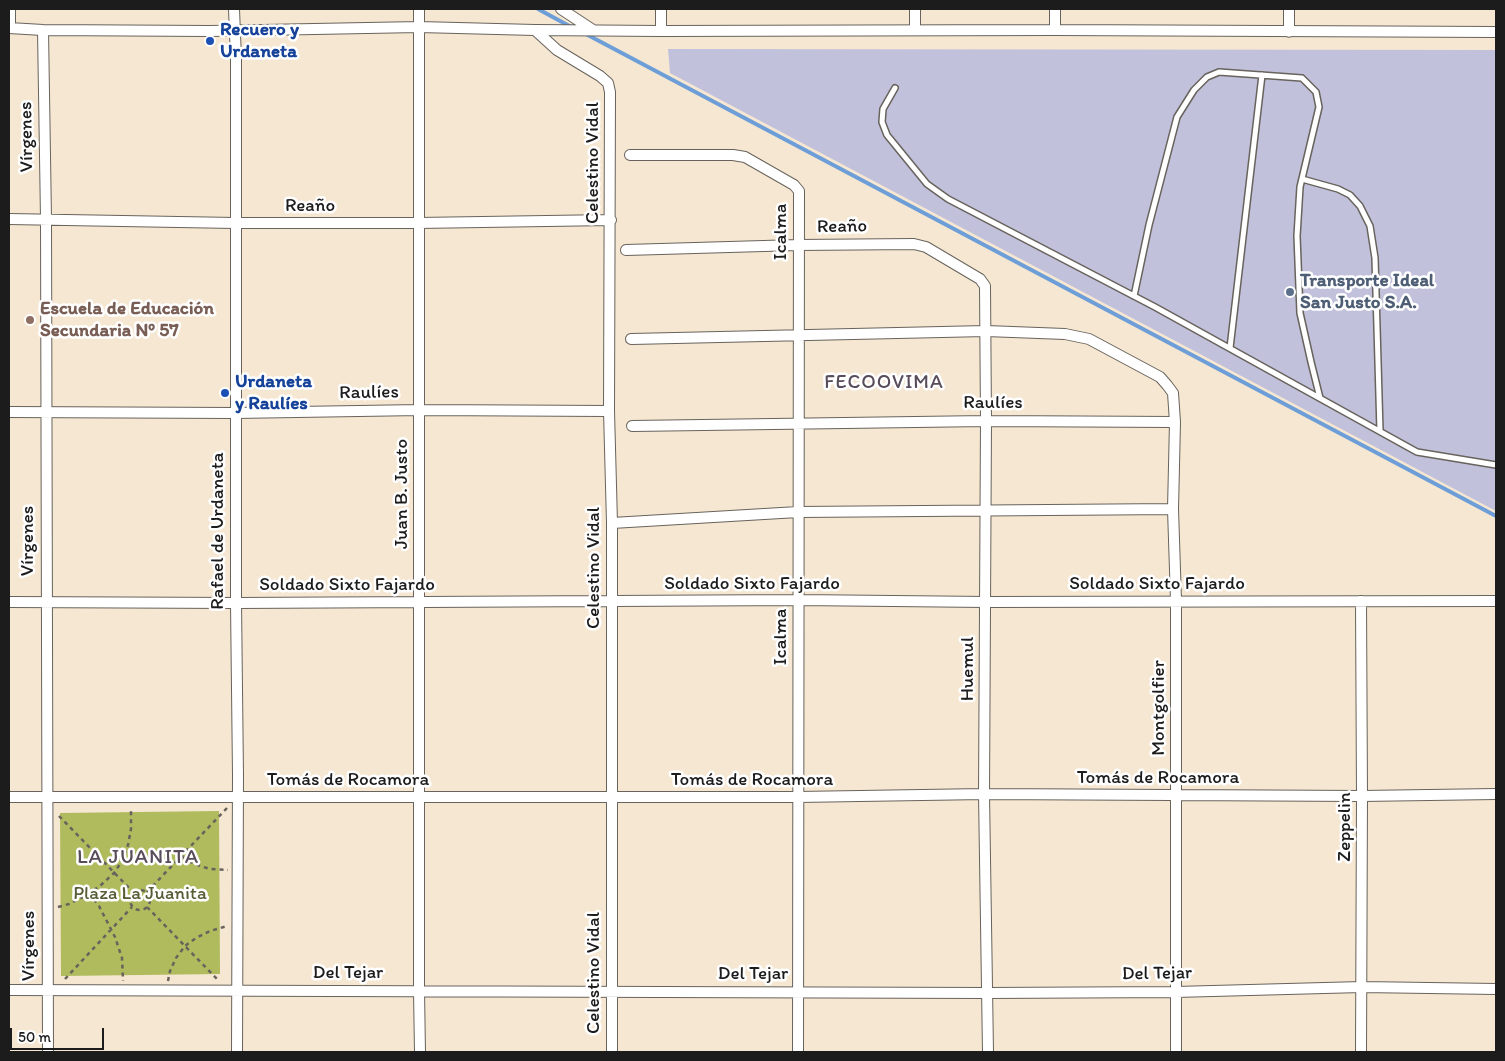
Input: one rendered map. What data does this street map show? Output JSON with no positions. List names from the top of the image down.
{
  "streets": {
    "street": [
      "Vírgenes",
      "Celestino Vidal",
      "Reaño",
      "Icalma",
      "Raulíes",
      "Juan B. Justo",
      "Rafael de Urdaneta",
      "Soldado Sixto Fajardo",
      "Huemul",
      "Montgolfier",
      "Tomás de Rocamora",
      "Zeppelin",
      "Del Tejar"
    ]
  },
  "crossings": [
    ["Vírgenes", "Reaño"],
    ["Vírgenes", "Raulíes"],
    ["Vírgenes", "Soldado Sixto Fajardo"],
    ["Vírgenes", "Tomás de Rocamora"],
    ["Vírgenes", "Del Tejar"],
    ["Celestino Vidal", "Reaño"],
    ["Celestino Vidal", "Raulíes"],
    ["Celestino Vidal", "Soldado Sixto Fajardo"],
    ["Celestino Vidal", "Tomás de Rocamora"],
    ["Celestino Vidal", "Del Tejar"],
    ["Reaño", "Icalma"],
    ["Reaño", "Juan B. Justo"],
    ["Reaño", "Rafael de Urdaneta"],
    ["Reaño", "Huemul"],
    ["Icalma", "Raulíes"],
    ["Icalma", "Soldado Sixto Fajardo"],
    ["Icalma", "Tomás de Rocamora"],
    ["Icalma", "Del Tejar"],
    ["Raulíes", "Juan B. Justo"],
    ["Raulíes", "Rafael de Urdaneta"],
    ["Raulíes", "Huemul"],
    ["Raulíes", "Montgolfier"],
    ["Juan B. Justo", "Soldado Sixto Fajardo"],
    ["Juan B. Justo", "Tomás de Rocamora"],
    ["Juan B. Justo", "Del Tejar"],
    ["Rafael de Urdaneta", "Soldado Sixto Fajardo"],
    ["Rafael de Urdaneta", "Tomás de Rocamora"],
    ["Rafael de Urdaneta", "Del Tejar"],
    ["Soldado Sixto Fajardo", "Huemul"],
    ["Soldado Sixto Fajardo", "Montgolfier"],
    ["Soldado Sixto Fajardo", "Zeppelin"],
    ["Huemul", "Montgolfier"],
    ["Huemul", "Tomás de Rocamora"],
    ["Huemul", "Del Tejar"],
    ["Montgolfier", "Tomás de Rocamora"],
    ["Montgolfier", "Del Tejar"],
    ["Tomás de Rocamora", "Zeppelin"],
    ["Zeppelin", "Del Tejar"]
  ],
  "districts": ["FECOOVIMA", "LA JUANITA"],
  "parks": ["Plaza La Juanita"],
  "places": [
    "Recuero y Urdaneta",
    "Transporte Ideal San Justo S.A.",
    "Escuela de Educación Secundaria Nº 57",
    "Urdaneta y Raulíes"
  ],
  "scale_bar": "50 m"
}
